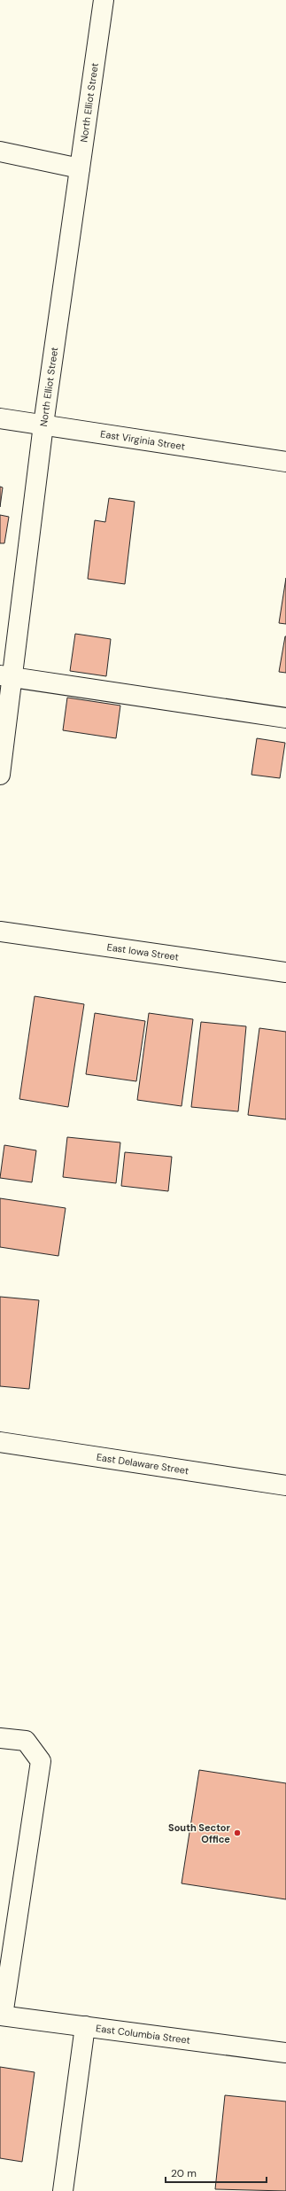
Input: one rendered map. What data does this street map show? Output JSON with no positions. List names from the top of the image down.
{
  "streets": {
    "street": [
      "North Elliot Street",
      "East Virginia Street",
      "East Iowa Street",
      "East Delaware Street",
      "East Columbia Street"
    ]
  },
  "crossings": [
    ["North Elliot Street", "East Virginia Street"]
  ],
  "places": ["South Sector Office"],
  "scale_bar": "20 m"
}
